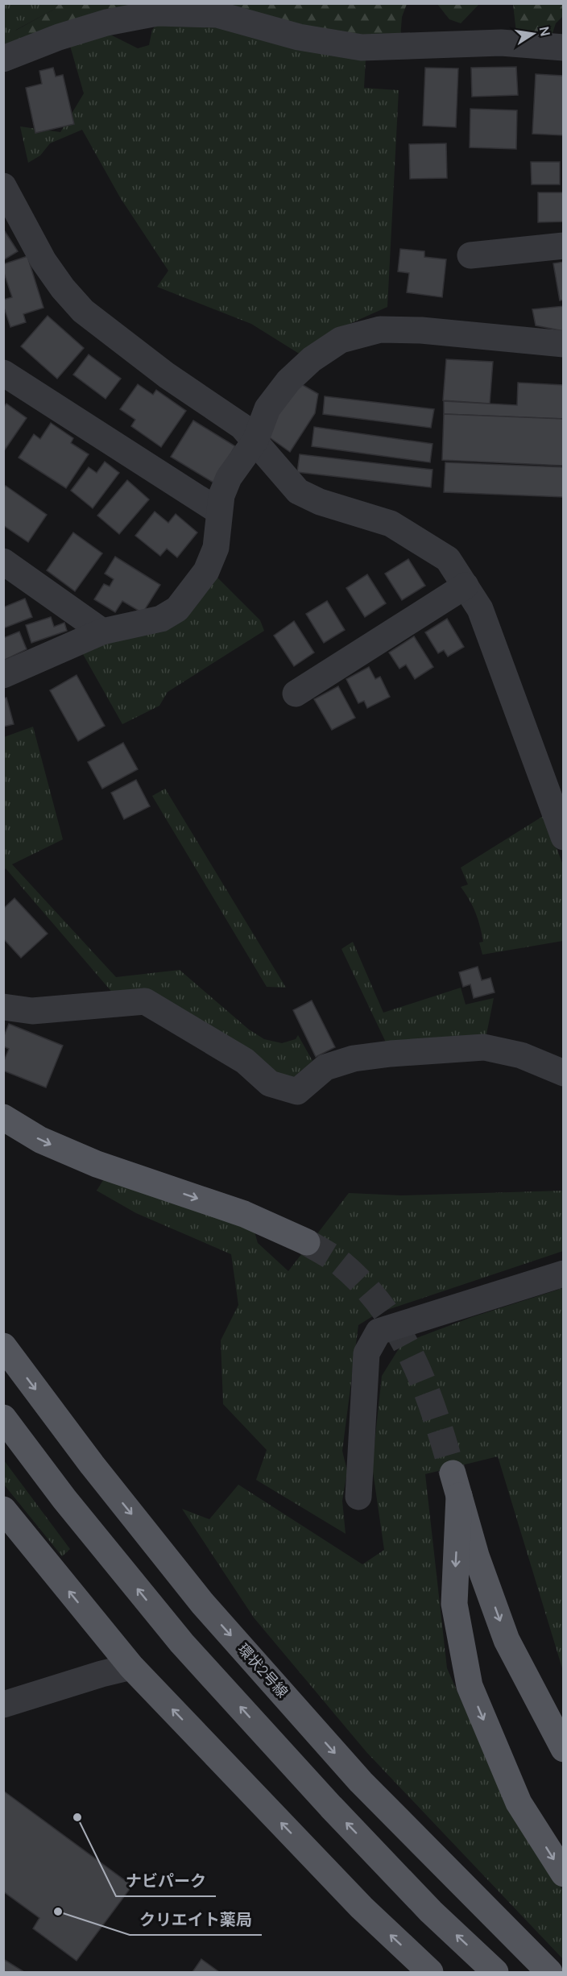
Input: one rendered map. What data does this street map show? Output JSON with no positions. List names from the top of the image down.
{
  "streets": {
    "main road": ["環状2号線"]
  },
  "places": ["ナビパーク", "クリエイト薬局"],
  "north": "right"
}
